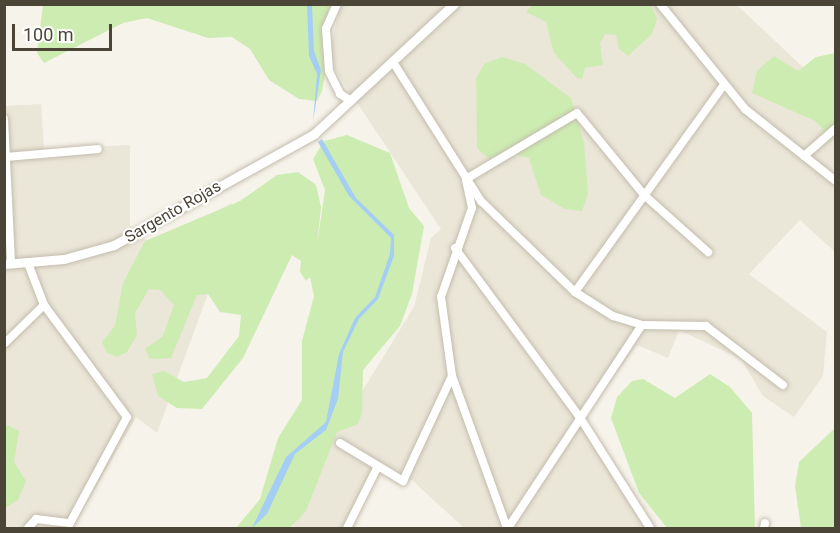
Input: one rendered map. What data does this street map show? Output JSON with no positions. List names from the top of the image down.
{
  "streets": {
    "street": ["Sargento Rojas"]
  },
  "scale_bar": "100 m"
}
